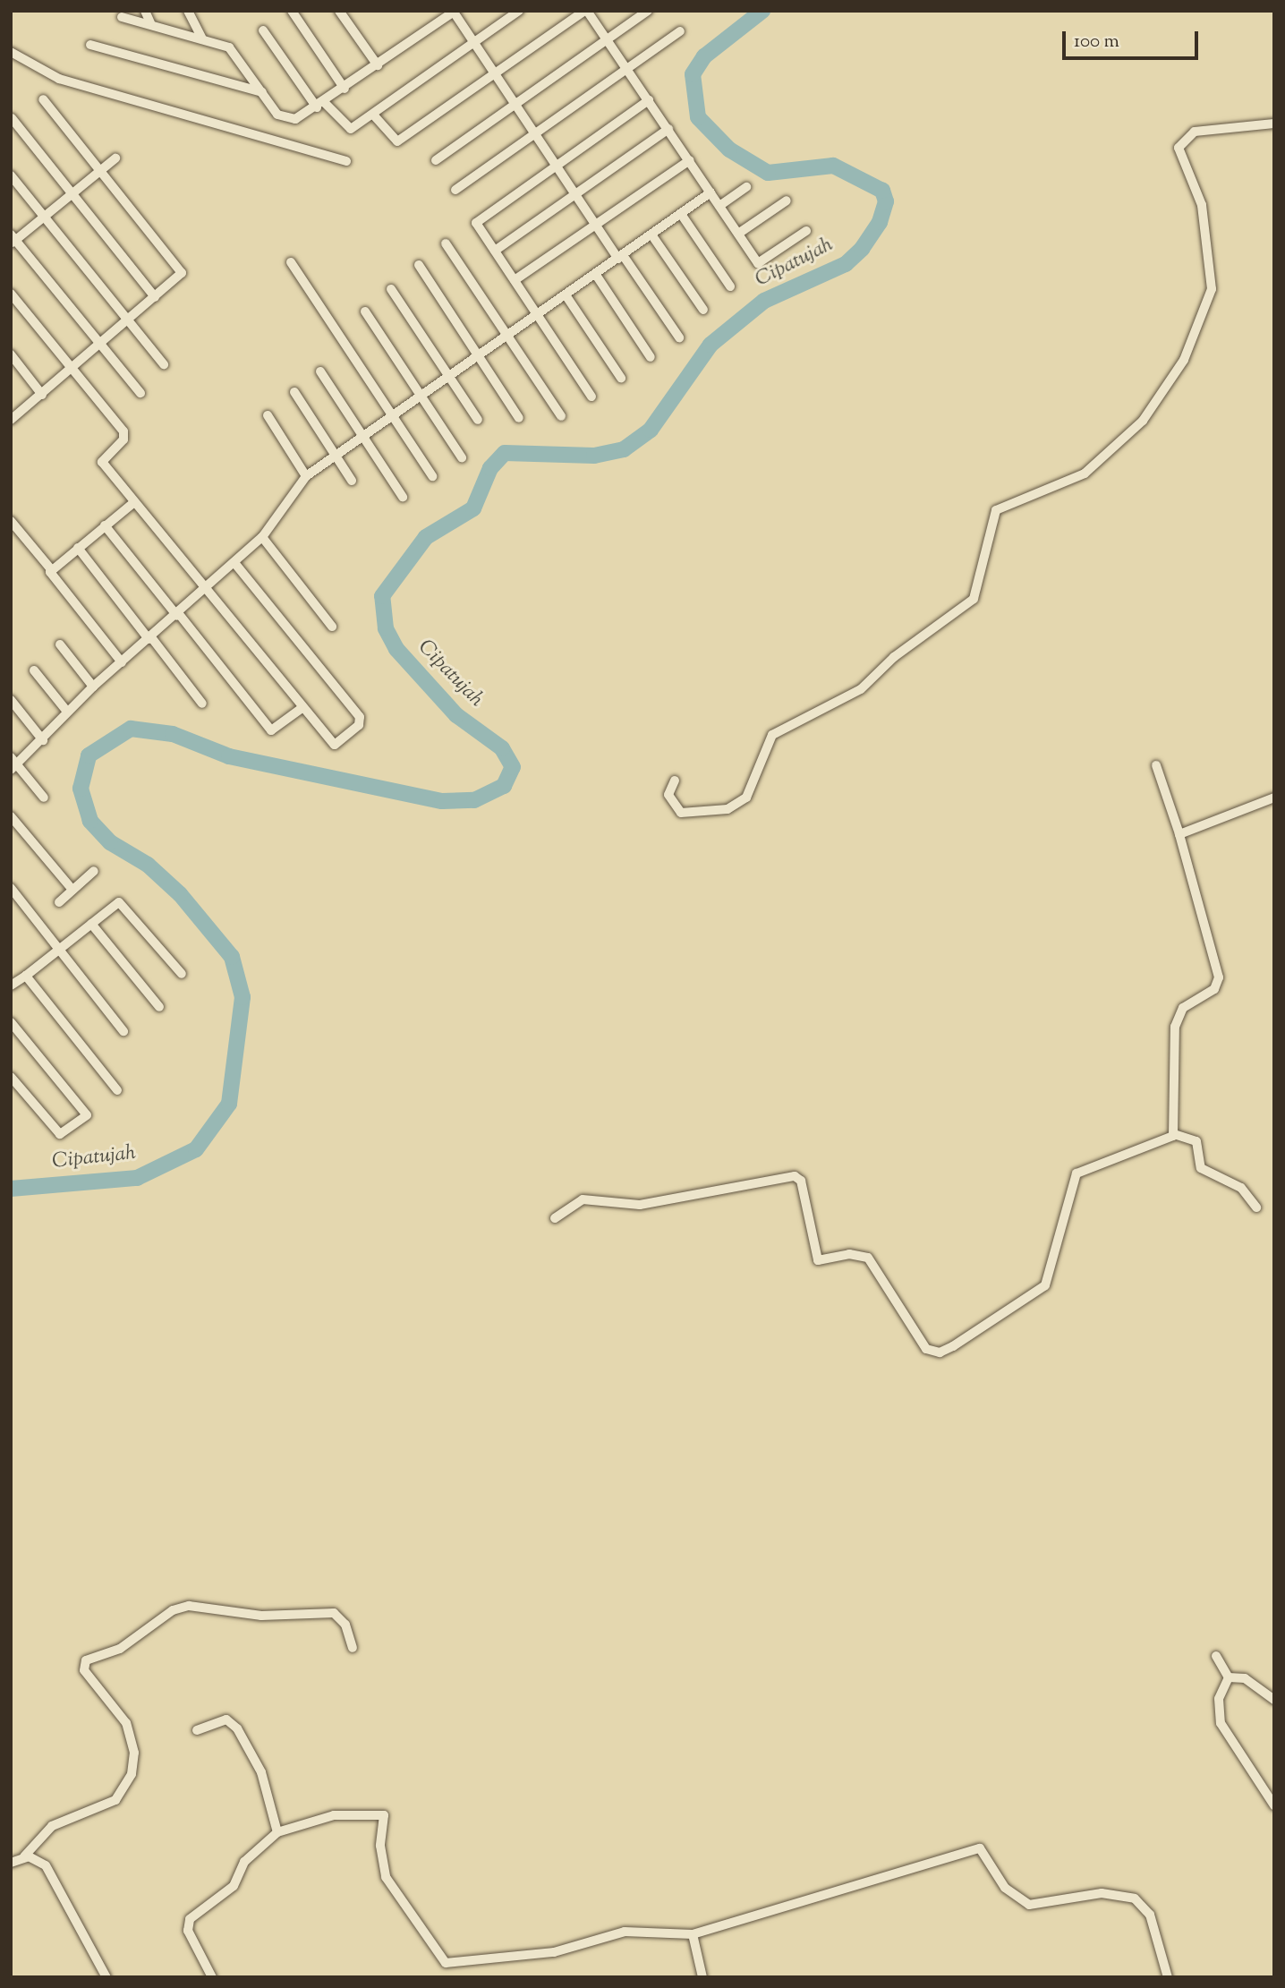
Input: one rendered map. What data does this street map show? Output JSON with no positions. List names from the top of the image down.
{
  "water": ["Cipatujah"],
  "scale_bar": "100 m"
}
